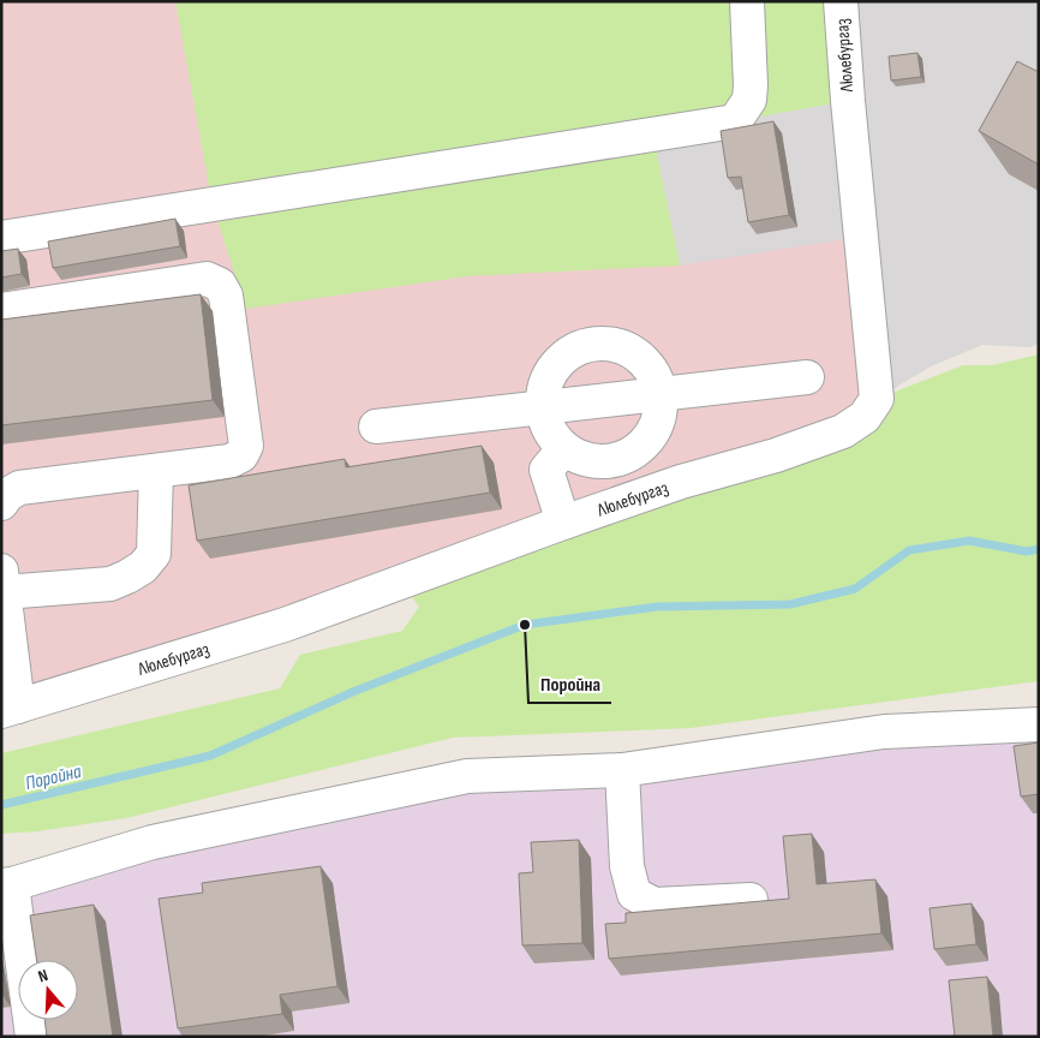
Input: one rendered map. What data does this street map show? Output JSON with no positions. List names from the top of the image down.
{
  "streets": {
    "street": ["Люлебургаз"]
  },
  "water": ["Поройна"],
  "places": ["Поройна"],
  "north": "top"
}
